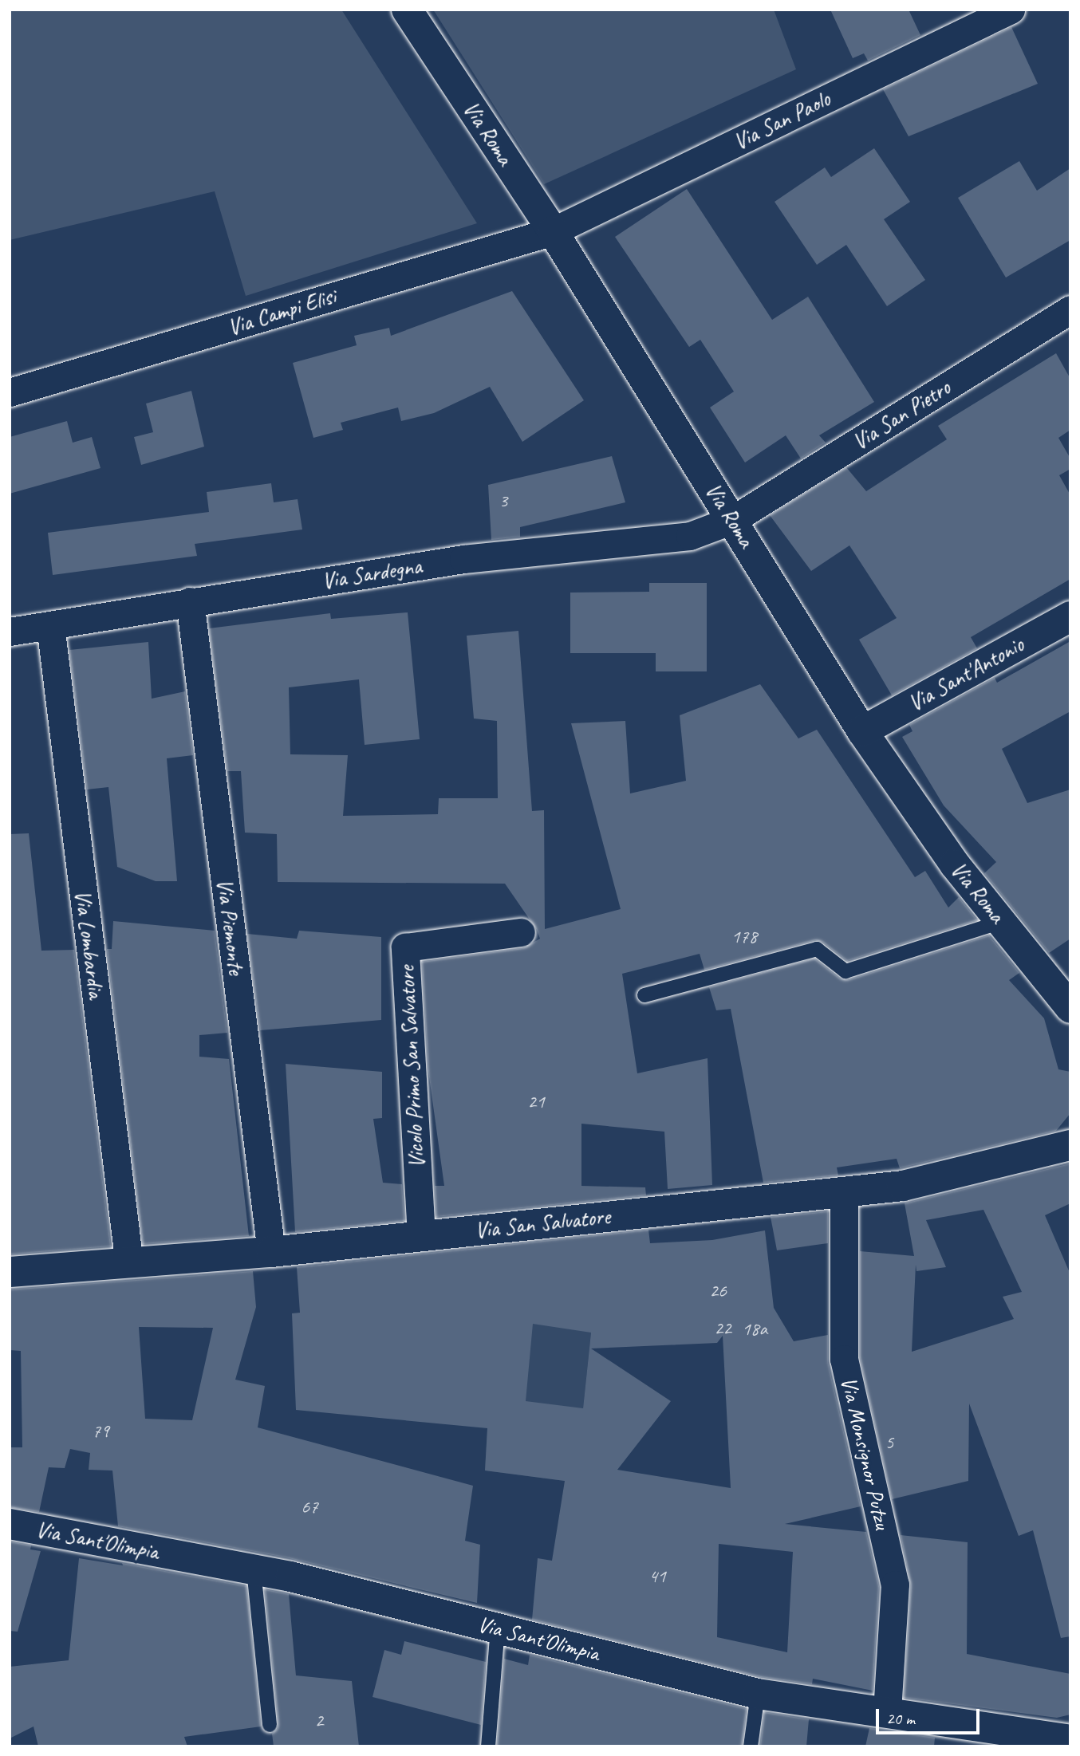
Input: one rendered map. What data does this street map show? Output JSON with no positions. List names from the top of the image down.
{
  "streets": {
    "street": [
      "Via San Paolo",
      "Via Roma",
      "Via Campi Elisi",
      "Via San Pietro",
      "Via Sardegna",
      "Via Sant'Antonio",
      "Via Piemonte",
      "Via Lombardia",
      "Vicolo Primo San Salvatore",
      "Via San Salvatore",
      "Via Monsignor Putzu",
      "Via Sant'Olimpia"
    ]
  },
  "crossings": [
    ["Via San Paolo", "Via Roma"],
    ["Via San Paolo", "Via Campi Elisi"],
    ["Via Roma", "Via Campi Elisi"],
    ["Via Roma", "Via San Pietro"],
    ["Via Roma", "Via Sardegna"],
    ["Via Roma", "Via Sant'Antonio"],
    ["Via San Pietro", "Via Sardegna"],
    ["Via Sardegna", "Via Piemonte"],
    ["Via Sardegna", "Via Lombardia"],
    ["Via Piemonte", "Via San Salvatore"],
    ["Via Lombardia", "Via San Salvatore"],
    ["Vicolo Primo San Salvatore", "Via San Salvatore"],
    ["Via San Salvatore", "Via Monsignor Putzu"],
    ["Via Monsignor Putzu", "Via Sant'Olimpia"]
  ],
  "house_numbers": [
    "3",
    "178",
    "21",
    "26",
    "22",
    "18a",
    "79",
    "5",
    "67",
    "41",
    "2"
  ],
  "scale_bar": "20 m"
}
